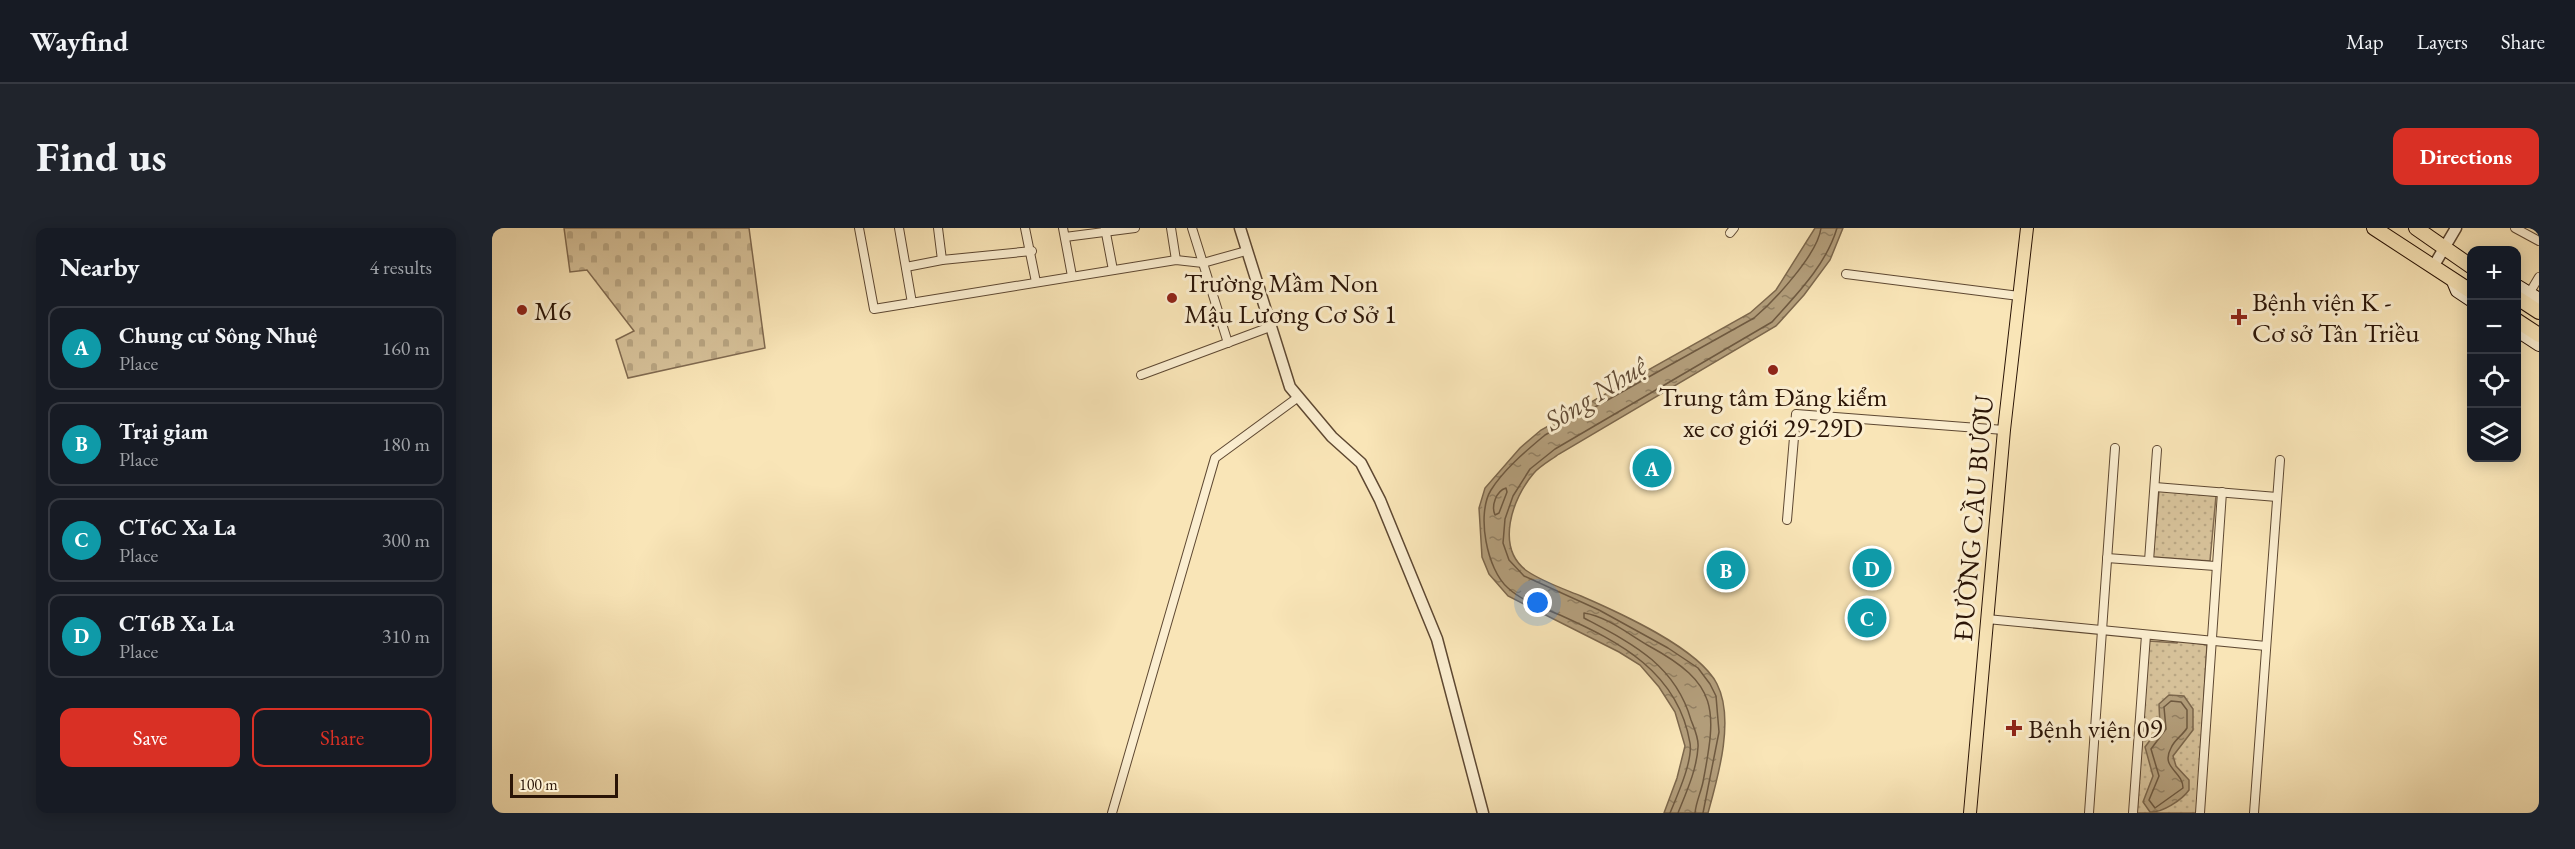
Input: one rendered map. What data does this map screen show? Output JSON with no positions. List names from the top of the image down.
{
  "streets": {
    "main road": ["ĐƯỜNG CẦU BƯƠU"]
  },
  "water": ["Sông Nhuệ"],
  "places": {
    "other": ["Trường Mầm Non Mậu Lương Cơ Sở 1", "M6", "Trung tâm Đăng kiểm xe cơ giới 29-29D"],
    "health": ["Bệnh viện K - Cơ sở Tân Triều", "Bệnh viện 09"]
  },
  "scale_bar": "100 m",
  "page": {
    "header": "Wayfind",
    "nav": ["Map", "Layers", "Share"],
    "buttons": [
      "Directions",
      ["Save", "Share"]
    ],
    "title": "Find us",
    "heading": ["Nearby", "4 results"],
    "map_buttons": ["+", "−"],
    "list": [
      {
        "mark": "A",
        "name": "Chung cư Sông Nhuệ",
        "note": "Place",
        "value": "160 m"
      },
      {
        "mark": "B",
        "name": "Trại giam",
        "note": "Place",
        "value": "180 m"
      },
      {
        "mark": "C",
        "name": "CT6C Xa La",
        "note": "Place",
        "value": "300 m"
      },
      {
        "mark": "D",
        "name": "CT6B Xa La",
        "note": "Place",
        "value": "310 m"
      }
    ],
    "pins": [
      "A",
      "D",
      "B",
      "C"
    ],
    "scale": "100 m"
  }
}
